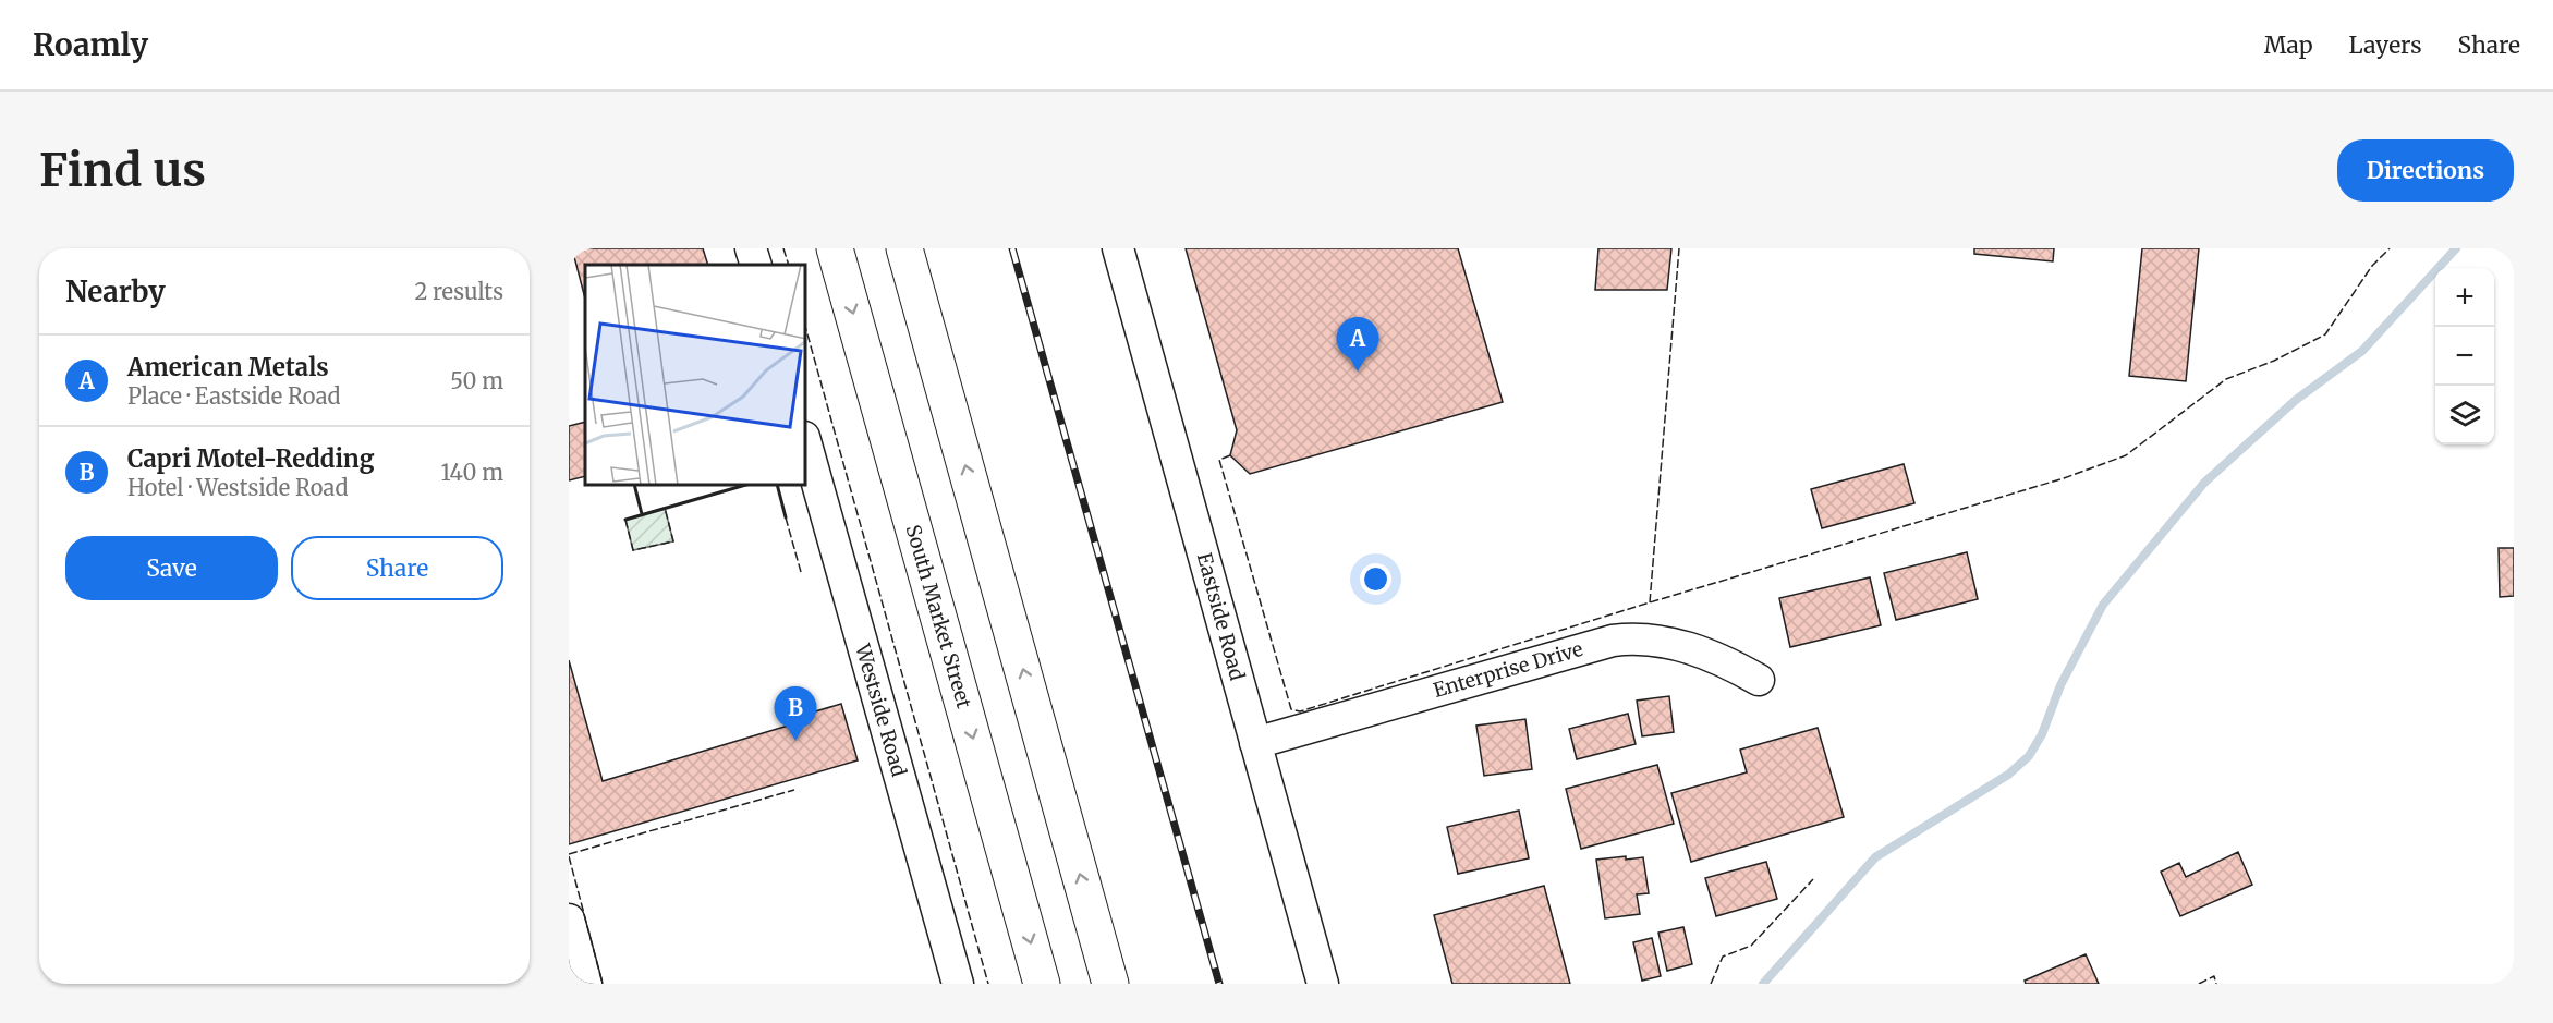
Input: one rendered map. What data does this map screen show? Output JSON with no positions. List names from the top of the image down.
{
  "streets": {
    "main road": ["South Market Street"],
    "street": ["Eastside Road", "Enterprise Drive", "Westside Road"]
  },
  "crossings": [
    ["Eastside Road", "Enterprise Drive"]
  ],
  "page": {
    "header": "Roamly",
    "nav": ["Map", "Layers", "Share"],
    "buttons": [
      "Directions",
      ["Save", "Share"]
    ],
    "title": "Find us",
    "heading": ["Nearby", "2 results"],
    "map_buttons": ["+", "−"],
    "pins": ["A", "B"],
    "list": [
      {
        "mark": "A",
        "name": "American Metals",
        "note": "Place · Eastside Road",
        "value": "50 m"
      },
      {
        "mark": "B",
        "name": "Capri Motel-Redding",
        "note": "Hotel · Westside Road",
        "value": "140 m"
      }
    ]
  }
}
